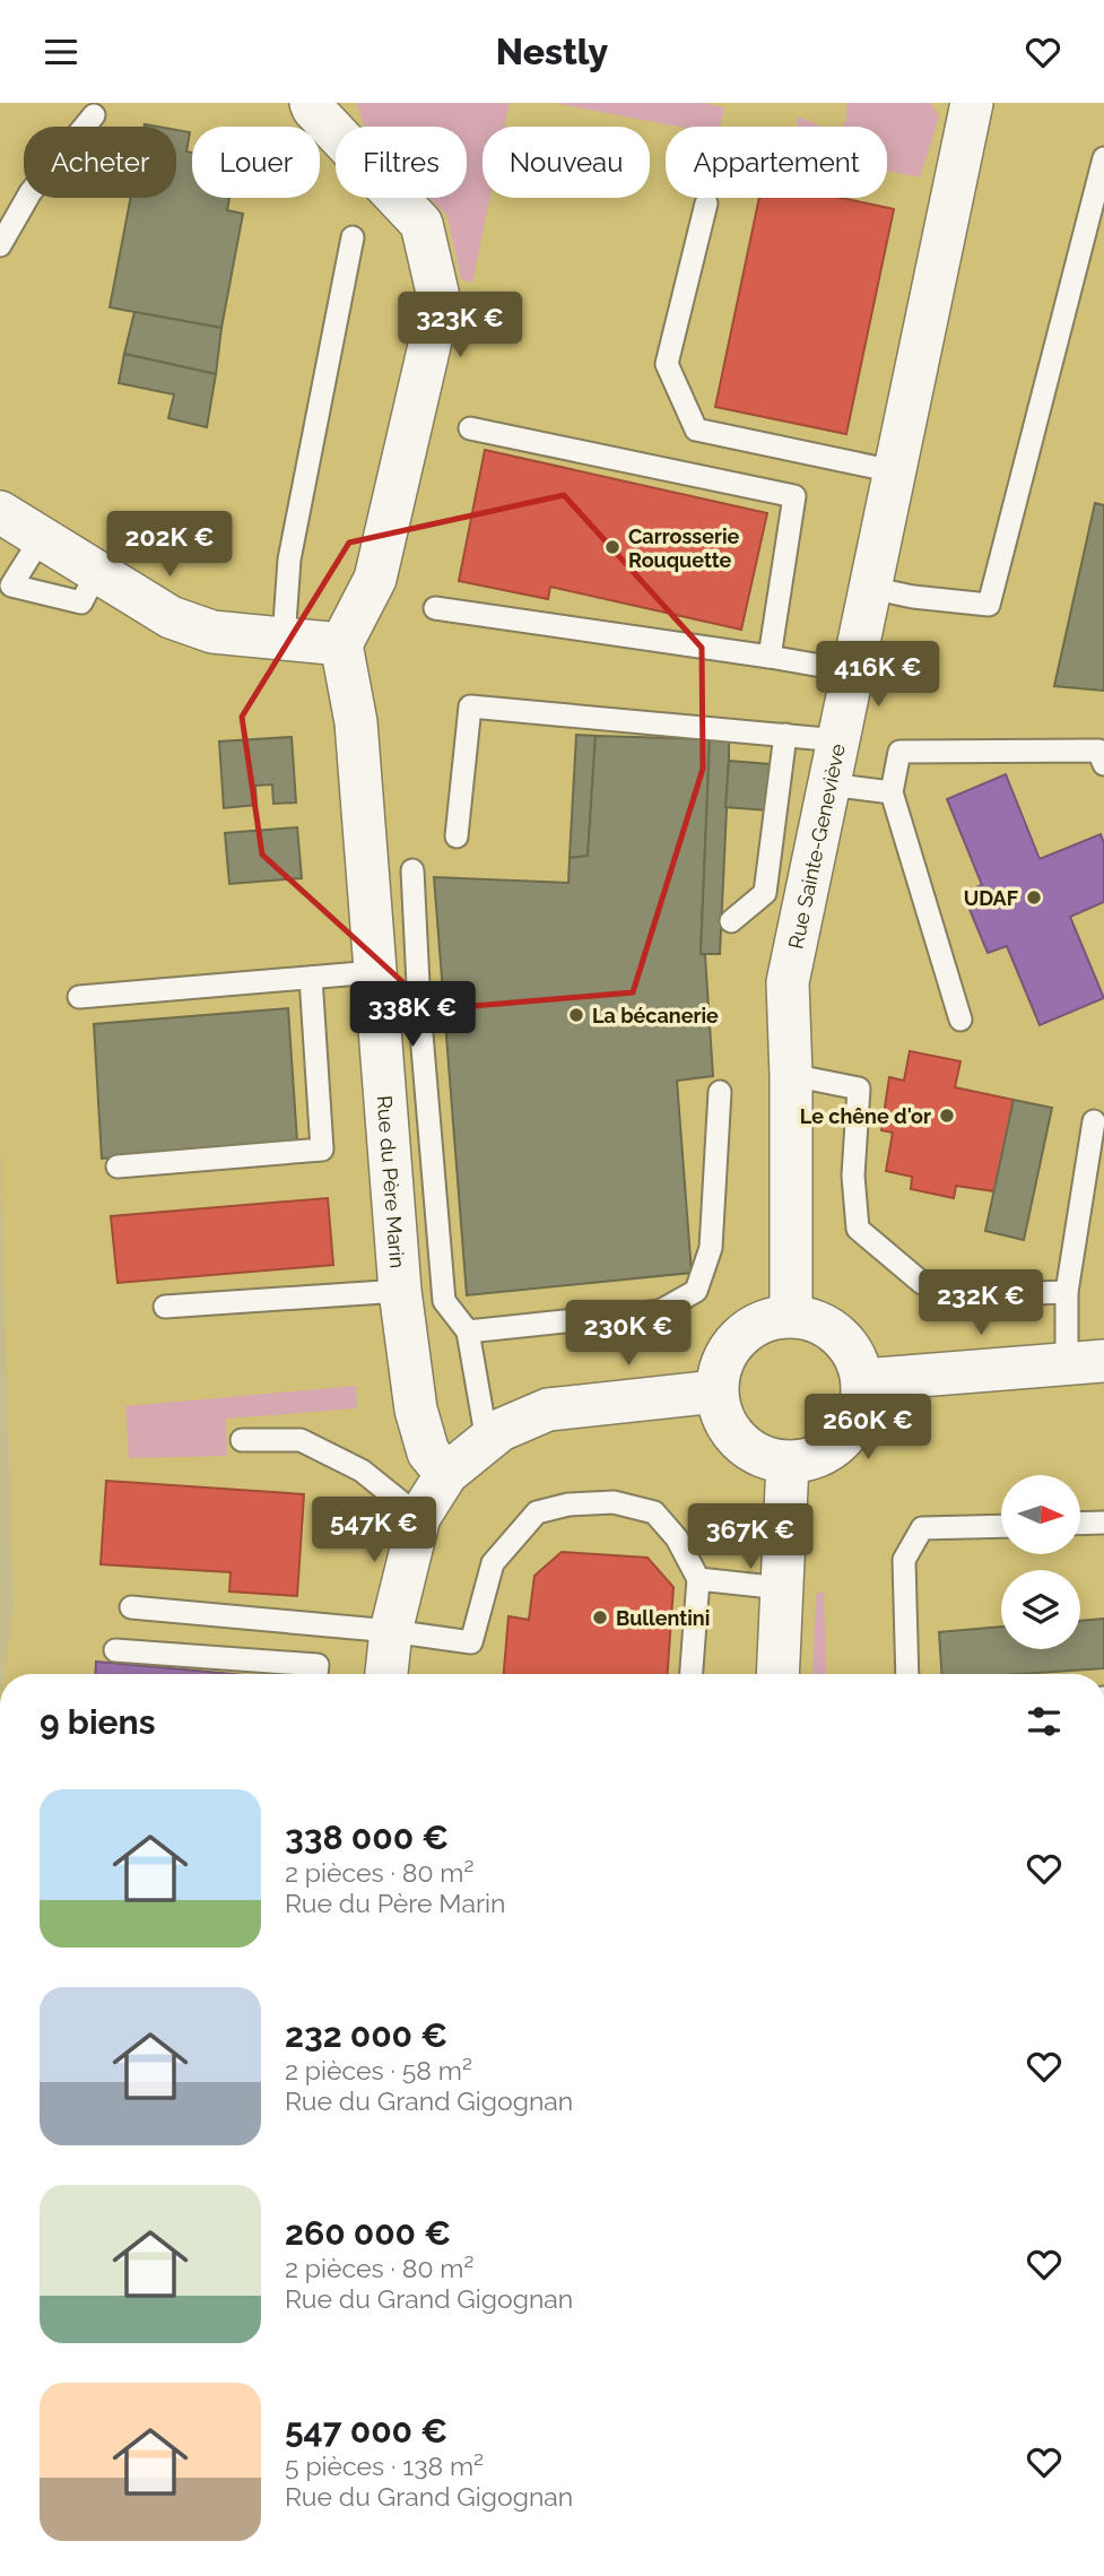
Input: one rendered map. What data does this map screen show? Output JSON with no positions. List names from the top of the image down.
{
  "streets": {
    "street": ["Rue Sainte-Geneviève", "Rue du Père Marin"]
  },
  "places": [
    "Carrosserie Rouquette",
    "UDAF",
    "La bécanerie",
    "Le chêne d'or",
    "Bullentini"
  ],
  "north": "right",
  "page": {
    "header": "Nestly",
    "chip": [
      "Acheter",
      "Louer",
      "Filtres",
      "Nouveau",
      "Appartement"
    ],
    "price": [
      "323K €",
      "202K €",
      "416K €",
      "338K €",
      "232K €",
      "230K €",
      "260K €",
      "547K €",
      "367K €"
    ],
    "heading": "9 biens",
    "list": [
      {
        "name": "338 000 €",
        "note": "2 pièces · 80 m² · Rue du Père Marin"
      },
      {
        "name": "232 000 €",
        "note": "2 pièces · 58 m² · Rue du Grand Gigognan"
      },
      {
        "name": "260 000 €",
        "note": "2 pièces · 80 m² · Rue du Grand Gigognan"
      },
      {
        "name": "547 000 €",
        "note": "5 pièces · 138 m² · Rue du Grand Gigognan"
      }
    ]
  }
}
